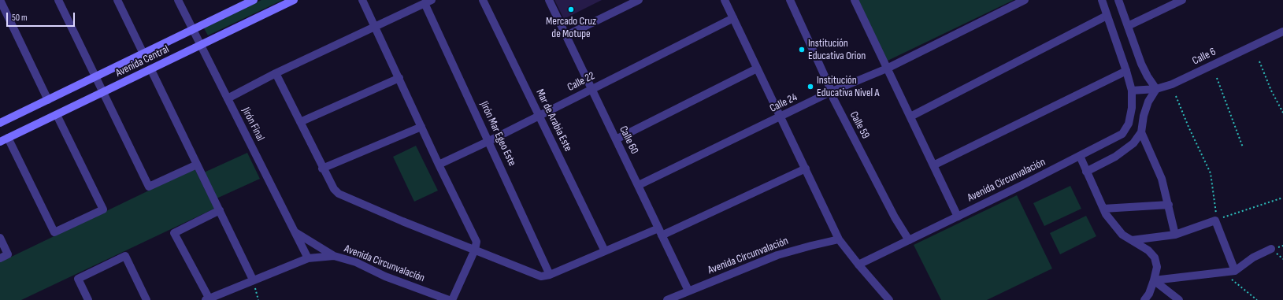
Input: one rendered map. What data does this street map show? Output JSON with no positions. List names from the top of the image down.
{
  "streets": {
    "main road": ["Avenida Central"],
    "street": [
      "Calle 6",
      "Calle 22",
      "Calle 24",
      "Mar de Arabia Este",
      "Jirón Final",
      "Calle 59",
      "Jirón Mar Egeo Este",
      "Calle 60",
      "Avenida Circunvalación"
    ]
  },
  "crossings": [
    ["Calle 6", "Avenida Circunvalación"],
    ["Avenida Central", "Jirón Final"],
    ["Calle 22", "Mar de Arabia Este"],
    ["Calle 22", "Jirón Mar Egeo Este"],
    ["Calle 22", "Calle 60"],
    ["Calle 24", "Calle 59"],
    ["Calle 24", "Calle 60"],
    ["Jirón Final", "Avenida Circunvalación"],
    ["Calle 59", "Avenida Circunvalación"],
    ["Calle 60", "Avenida Circunvalación"]
  ],
  "places": ["Mercado Cruz de Motupe", "Institución Educativa Orion", "Institución Educativa Nivel A"],
  "scale_bar": "50 m"
}
